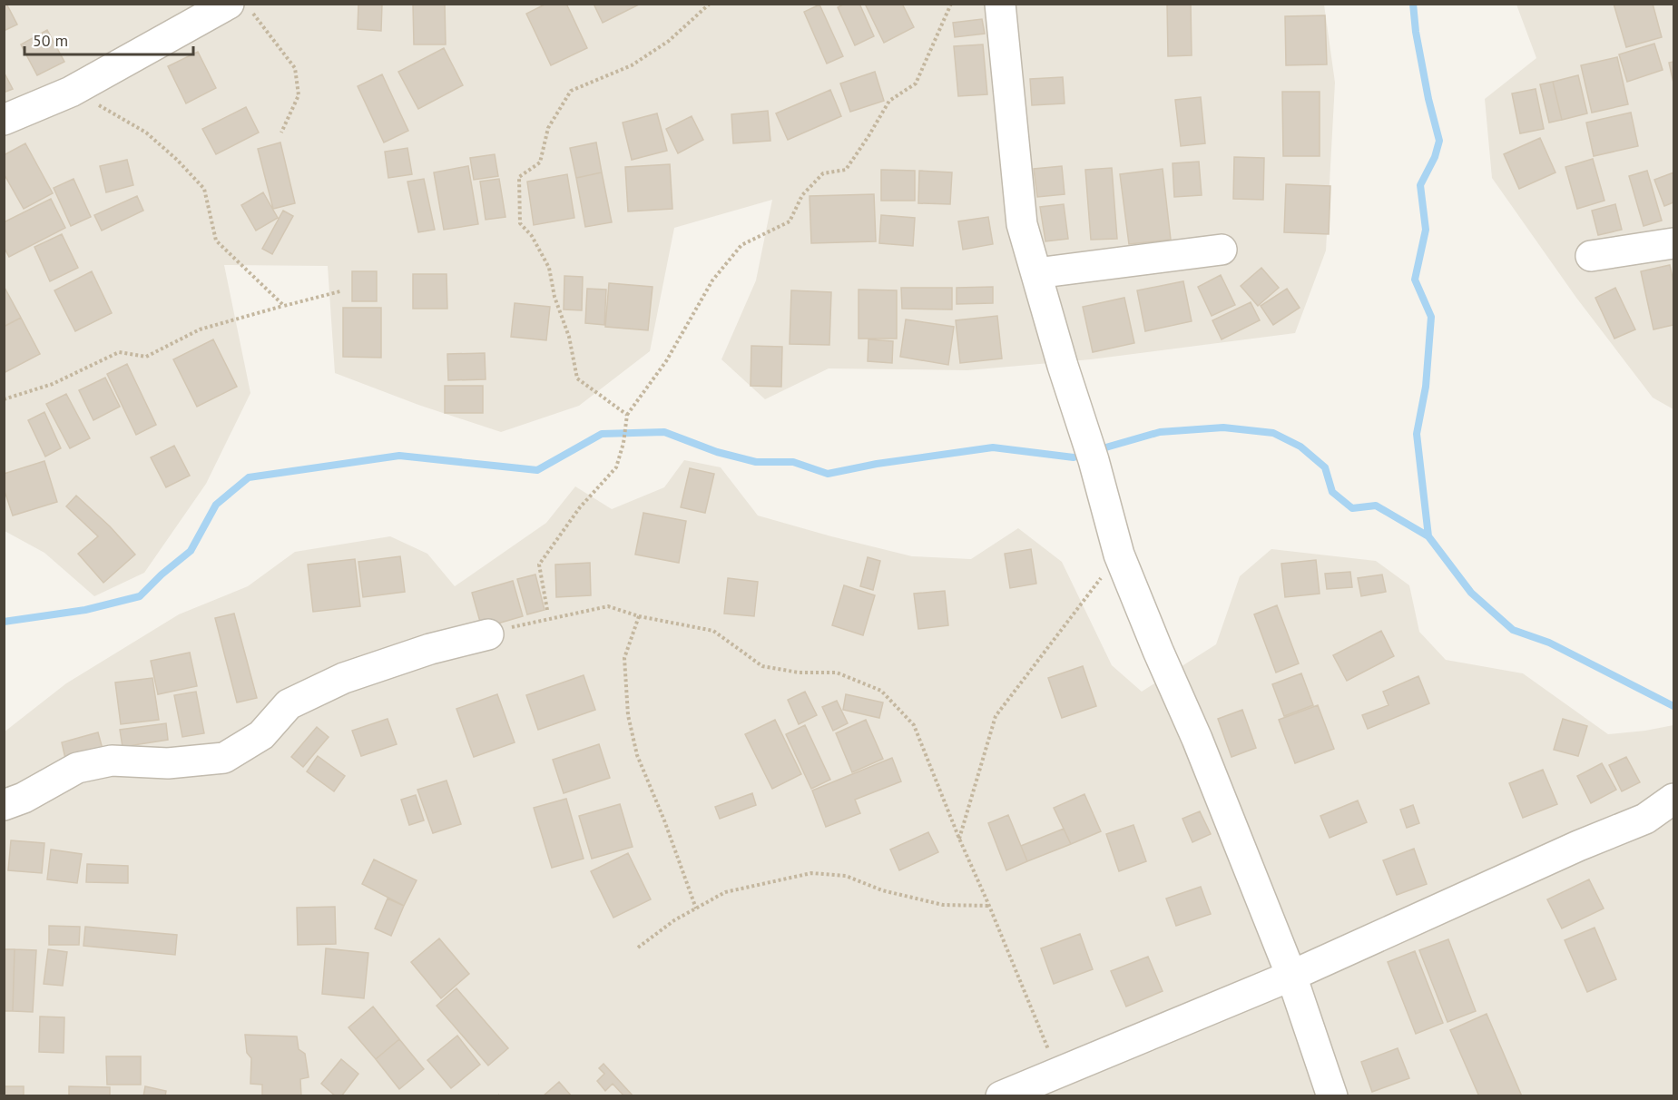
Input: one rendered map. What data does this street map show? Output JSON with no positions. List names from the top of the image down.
{
  "scale_bar": "50 m"
}
